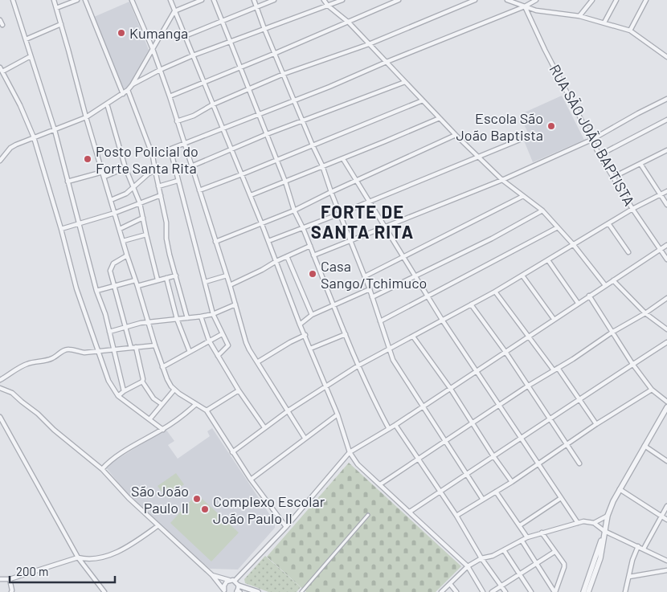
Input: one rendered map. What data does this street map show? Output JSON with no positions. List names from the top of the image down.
{
  "streets": {
    "street": ["RUA SÃO JOÃO BAPTISTA"]
  },
  "districts": ["FORTE DE SANTA RITA"],
  "places": [
    "Kumanga",
    "Escola São João Baptista",
    "Posto Policial do Forte Santa Rita",
    "Casa Sango/Tchimuco",
    "São João Paulo II",
    "Complexo Escolar João Paulo II"
  ],
  "scale_bar": "200 m"
}
